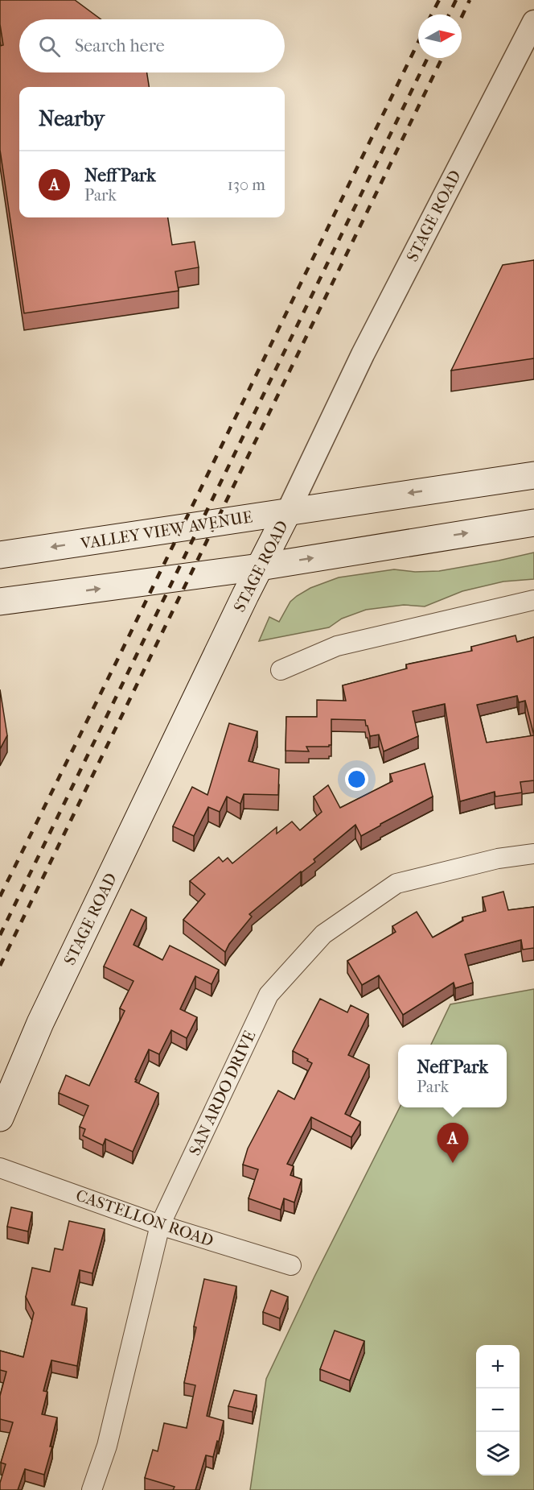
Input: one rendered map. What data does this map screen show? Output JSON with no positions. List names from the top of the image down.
{
  "streets": {
    "main road": ["STAGE ROAD", "VALLEY VIEW AVENUE"],
    "street": ["SAN ARDO DRIVE", "CASTELLON ROAD"]
  },
  "crossings": [
    ["STAGE ROAD", "VALLEY VIEW AVENUE"],
    ["SAN ARDO DRIVE", "CASTELLON ROAD"]
  ],
  "north": "right",
  "page": {
    "search": "Search here",
    "heading": "Nearby",
    "list": [
      {
        "mark": "A",
        "name": "Neff Park",
        "note": "Park",
        "value": "130 m"
      }
    ],
    "popup": ["Neff Park", "Park"],
    "pins": "A",
    "map_buttons": ["+", "−"]
  }
}
